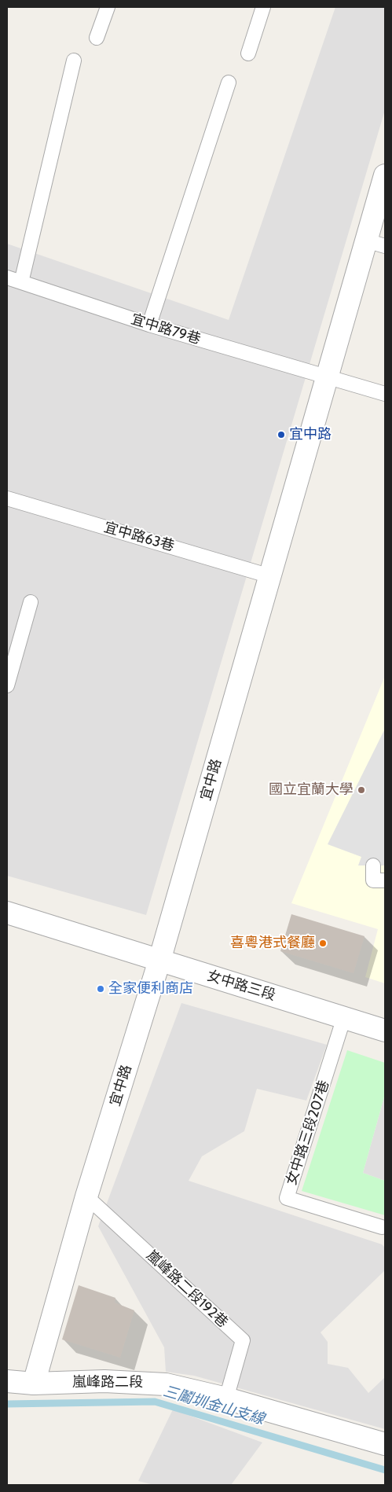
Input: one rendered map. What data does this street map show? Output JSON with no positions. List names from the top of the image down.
{
  "streets": {
    "street": ["宜中路", "女中路三段", "嵐峰路二段"],
    "lane": [
      "宜中路79巷",
      "宜中路63巷",
      "女中路三段207巷",
      "嵐峰路二段192巷"
    ]
  },
  "crossings": [
    ["宜中路79巷", "宜中路"],
    ["宜中路63巷", "宜中路"],
    ["宜中路", "女中路三段"],
    ["宜中路", "嵐峰路二段192巷"],
    ["宜中路", "嵐峰路二段"],
    ["女中路三段", "女中路三段207巷"],
    ["嵐峰路二段192巷", "嵐峰路二段"]
  ],
  "water": ["三鬮圳金山支線"],
  "places": [
    "宜中路",
    "國立宜蘭大學",
    "喜粵港式餐廳",
    "全家便利商店"
  ]
}
